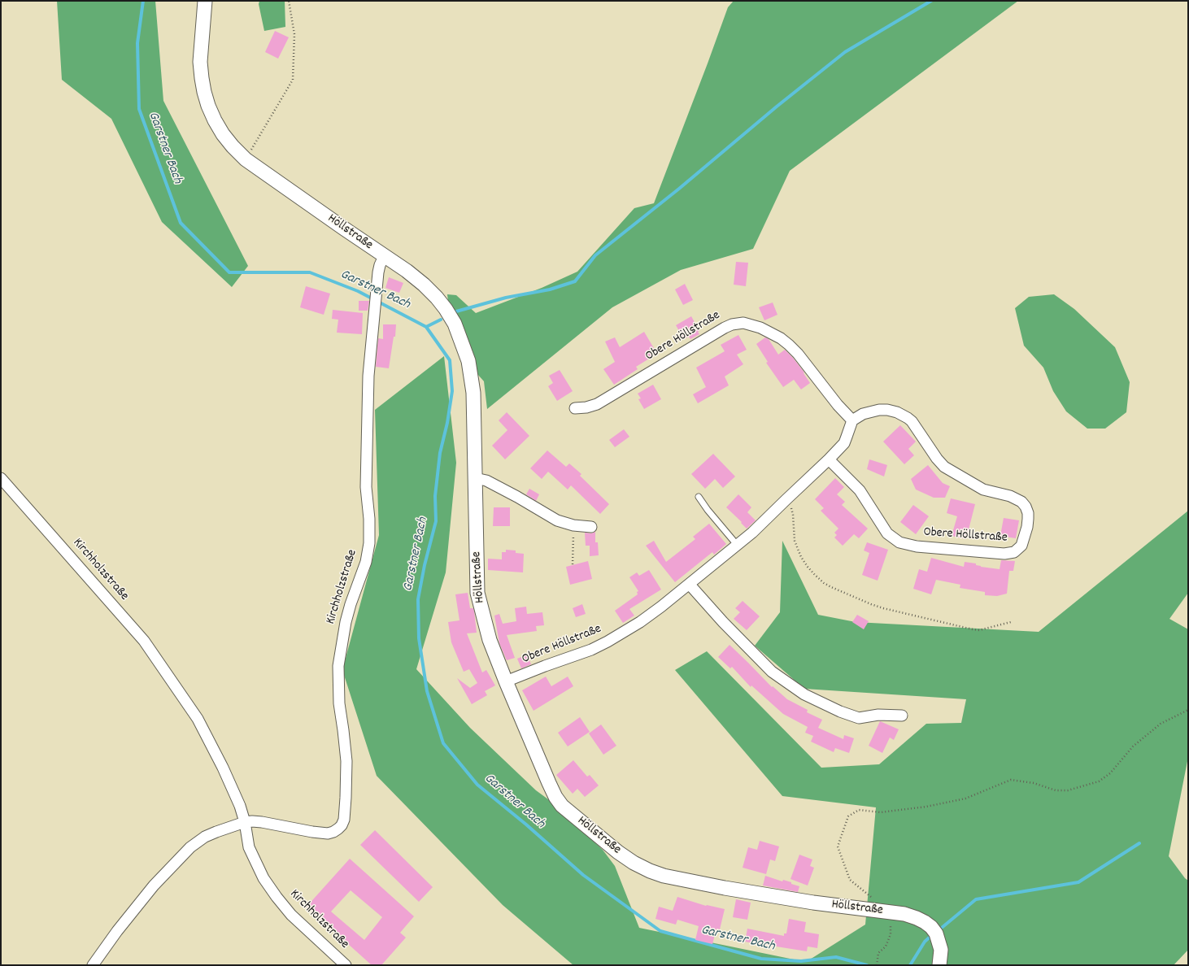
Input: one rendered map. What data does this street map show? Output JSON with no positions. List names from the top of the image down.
{
  "streets": {
    "street": ["Höllstraße", "Obere Höllstraße", "Kirchholzstraße"]
  },
  "crossings": [
    ["Höllstraße", "Obere Höllstraße"],
    ["Höllstraße", "Kirchholzstraße"]
  ],
  "water": ["Garstner Bach"]
}
